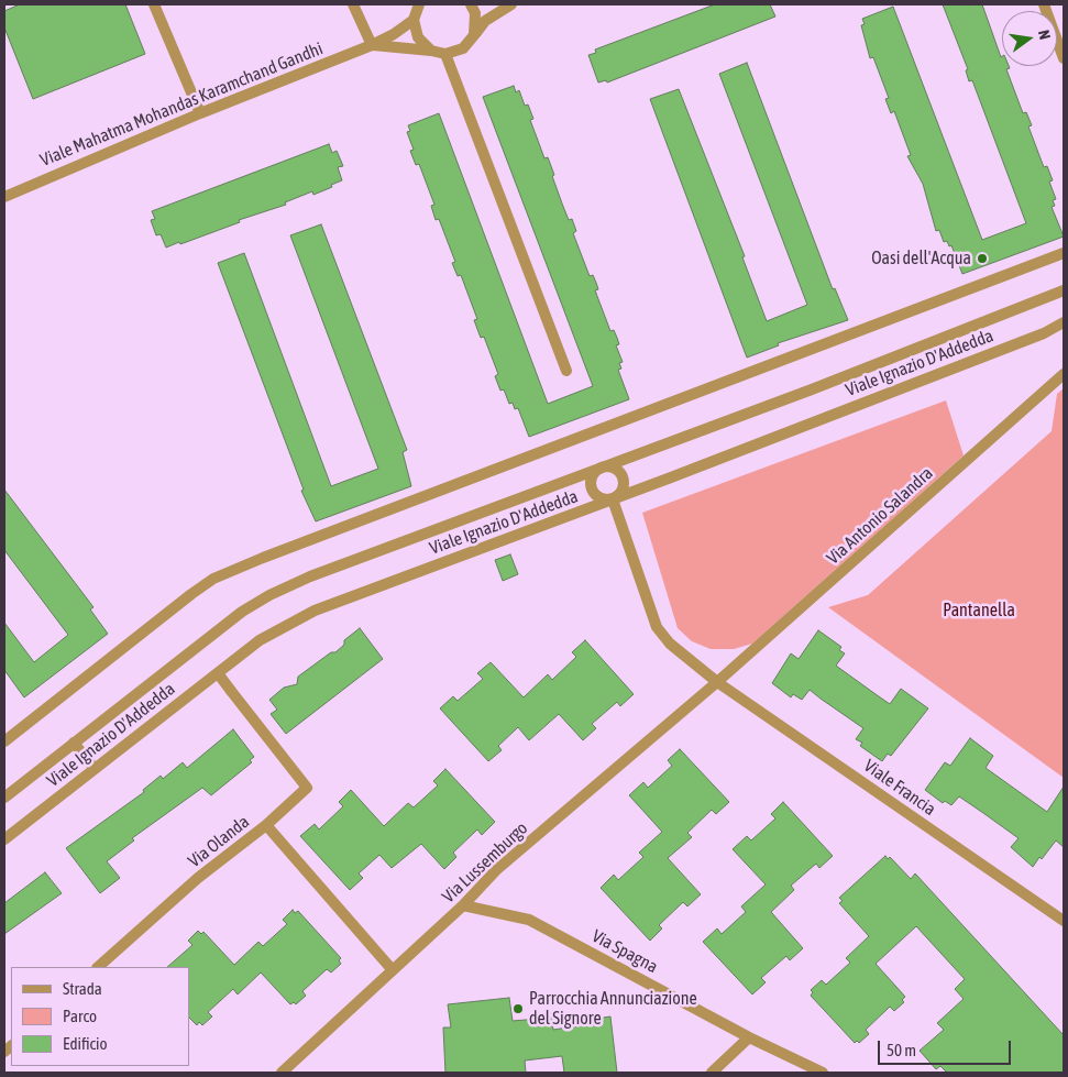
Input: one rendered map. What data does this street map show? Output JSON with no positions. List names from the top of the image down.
{
  "streets": {
    "street": [
      "Viale Mahatma Mohandas Karamchand Gandhi",
      "Viale Ignazio D'Addedda",
      "Via Antonio Salandra",
      "Viale Francia",
      "Via Olanda",
      "Via Lussemburgo",
      "Via Spagna"
    ]
  },
  "crossings": [
    ["Viale Ignazio D'Addedda", "Viale Francia"],
    ["Via Antonio Salandra", "Viale Francia"],
    ["Via Antonio Salandra", "Via Lussemburgo"],
    ["Viale Francia", "Via Lussemburgo"],
    ["Via Olanda", "Via Lussemburgo"],
    ["Via Lussemburgo", "Via Spagna"]
  ],
  "parks": ["Pantanella"],
  "places": ["Oasi dell'Acqua", "Parrocchia Annunciazione del Signore"],
  "legend": ["Strada", "Parco", "Edificio"],
  "scale_bar": "50 m",
  "north": "right"
}
